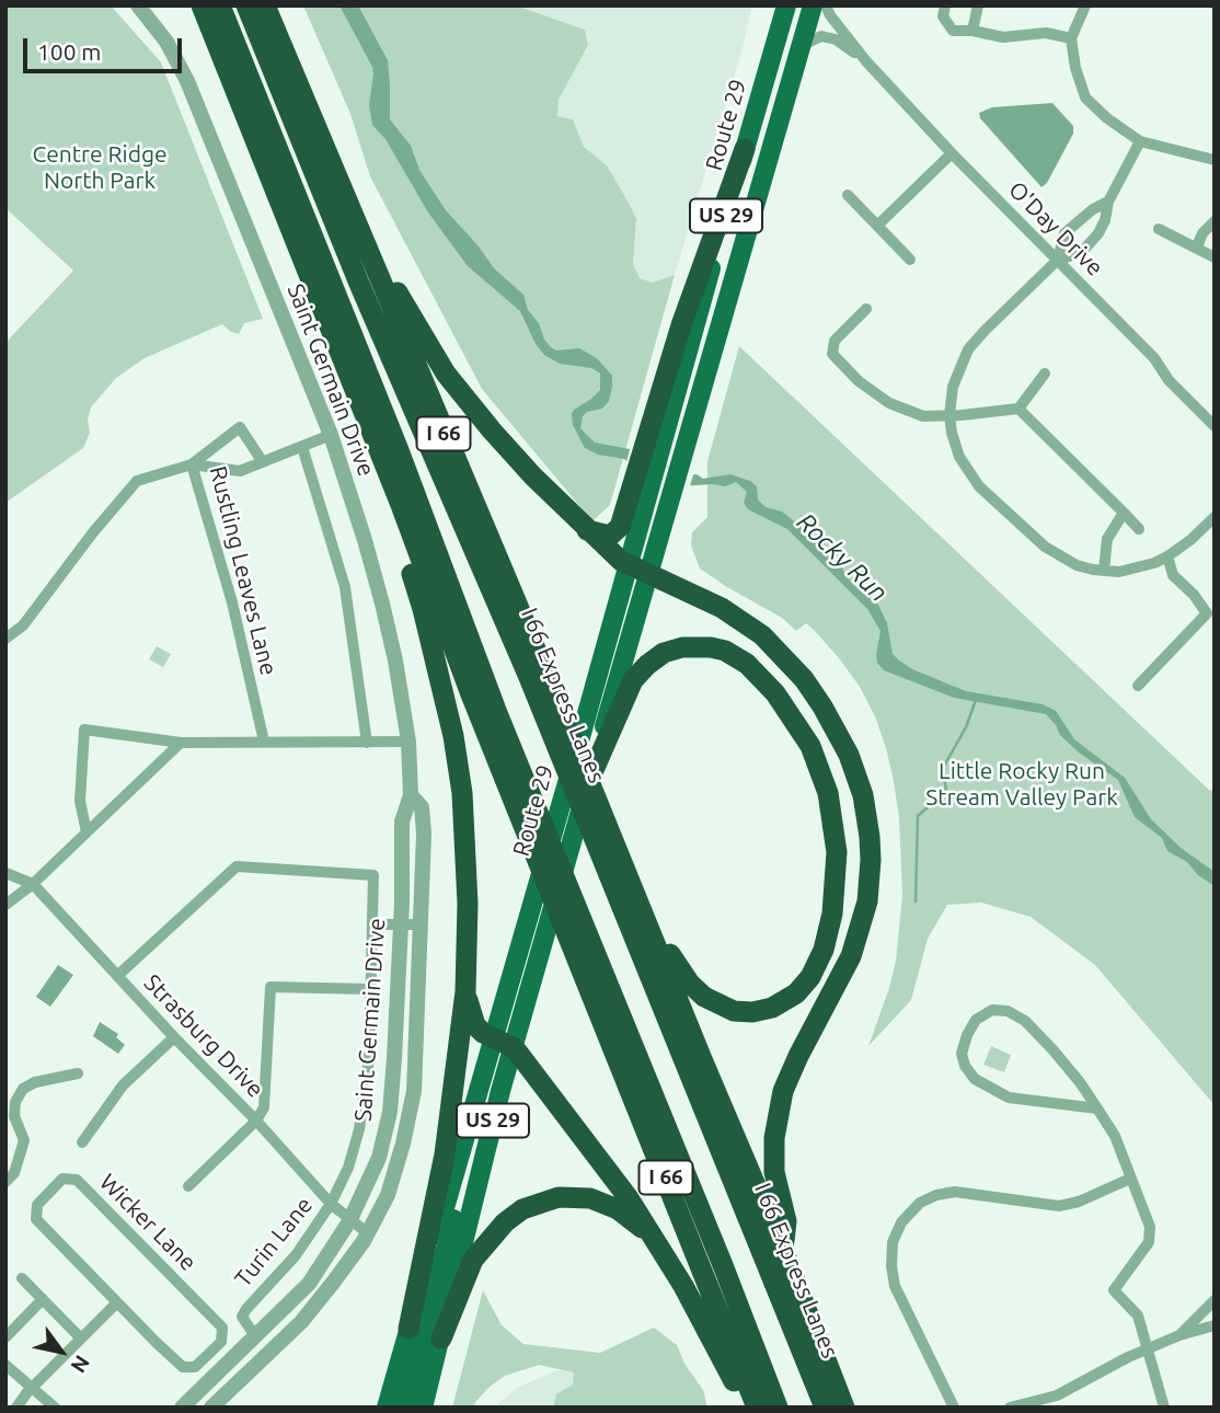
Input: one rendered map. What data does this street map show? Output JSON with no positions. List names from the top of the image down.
{
  "streets": {
    "highway": ["I 66", "I 66 Express Lanes"],
    "main road": ["Route 29", "US 29"],
    "street": [
      "O'Day Drive",
      "Saint Germain Drive",
      "Rustling Leaves Lane",
      "Strasburg Drive",
      "Wicker Lane",
      "Turin Lane"
    ]
  },
  "crossings": [
    ["Route 29", "O'Day Drive"],
    ["Saint Germain Drive", "Strasburg Drive"],
    ["Saint Germain Drive", "Turin Lane"],
    ["Strasburg Drive", "Turin Lane"]
  ],
  "water": ["Rocky Run"],
  "parks": ["Centre Ridge North Park", "Little Rocky Run Stream Valley Park"],
  "scale_bar": "100 m",
  "north": "bottom right"
}
